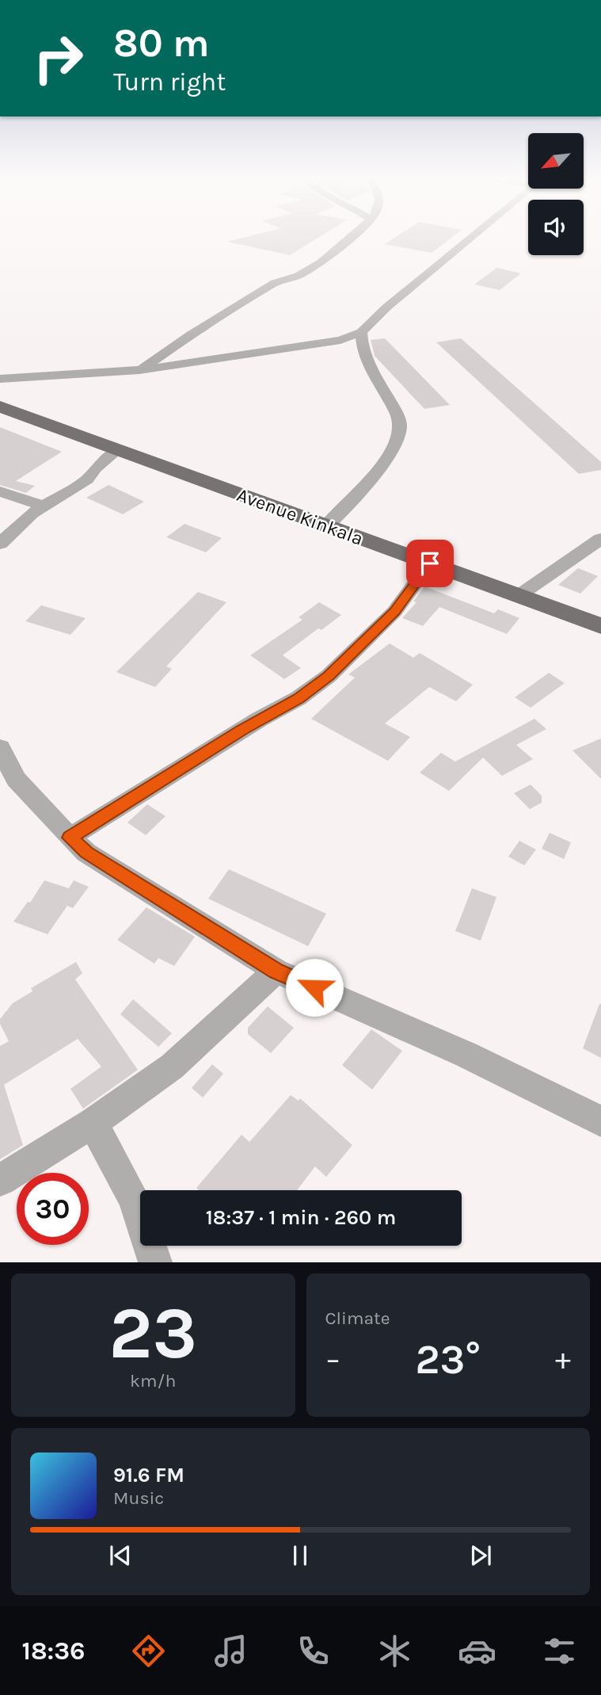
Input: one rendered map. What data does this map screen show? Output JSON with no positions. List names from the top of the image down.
{
  "streets": {
    "main road": ["Avenue Kinkala"]
  },
  "north": "bottom left",
  "page": {
    "turn": ["80 m", "Turn right"],
    "limit": "30",
    "trip": "18:37 · 1 min · 260 m",
    "tile": [
      ["23", "km/h"],
      "Climate"
    ],
    "heat": ["−", "23°", "+"],
    "song": ["91.6 FM", "Music"],
    "tabs": "18:36"
  }
}
